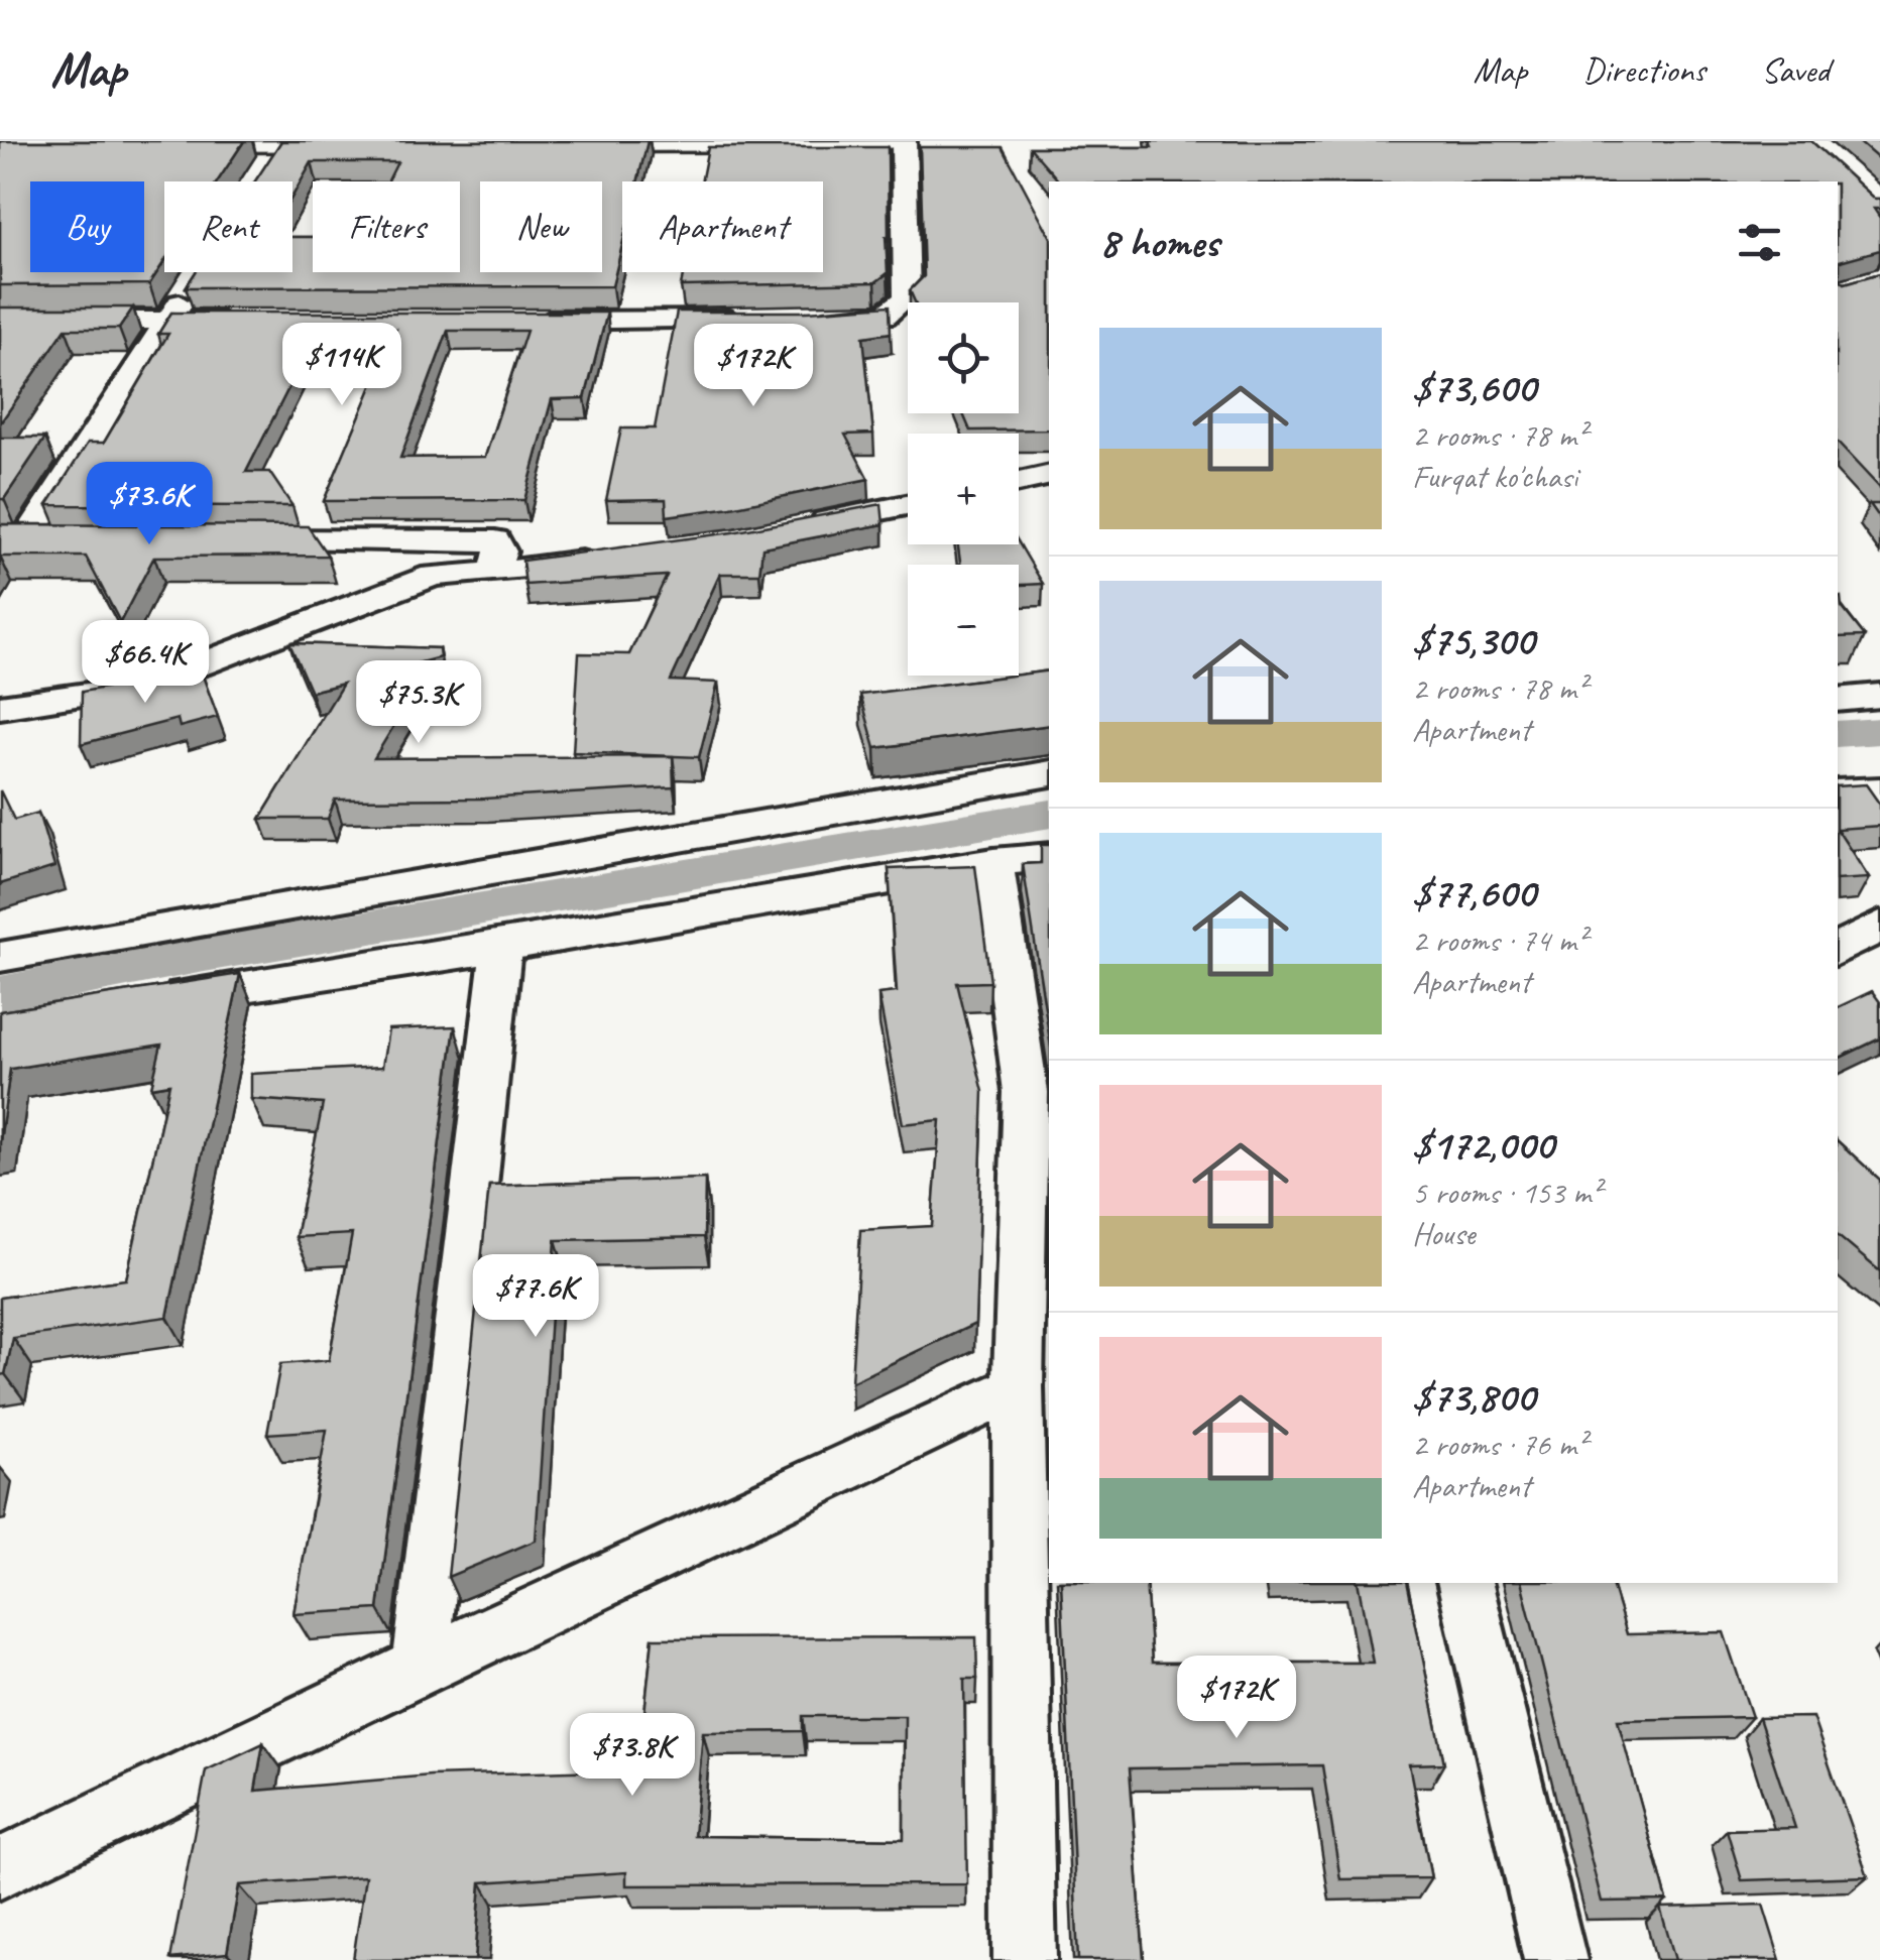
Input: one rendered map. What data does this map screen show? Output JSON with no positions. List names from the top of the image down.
{
  "page": {
    "header": "Map",
    "nav": ["Map", "Directions", "Saved"],
    "chip": [
      "Buy",
      "Rent",
      "Filters",
      "New",
      "Apartment"
    ],
    "heading": "8 homes",
    "map_buttons": ["+", "−"],
    "list": [
      {
        "name": "$73,600",
        "note": "2 rooms · 78 m² · Furqat ko'chasi"
      },
      {
        "name": "$75,300",
        "note": "2 rooms · 78 m² · Apartment"
      },
      {
        "name": "$77,600",
        "note": "2 rooms · 74 m² · Apartment"
      },
      {
        "name": "$172,000",
        "note": "5 rooms · 153 m² · House"
      },
      {
        "name": "$73,800",
        "note": "2 rooms · 76 m² · Apartment"
      }
    ],
    "price": [
      "$114K",
      "$172K",
      "$73.6K",
      "$66.4K",
      "$75.3K",
      "$77.6K",
      "$172K",
      "$73.8K"
    ]
  }
}
